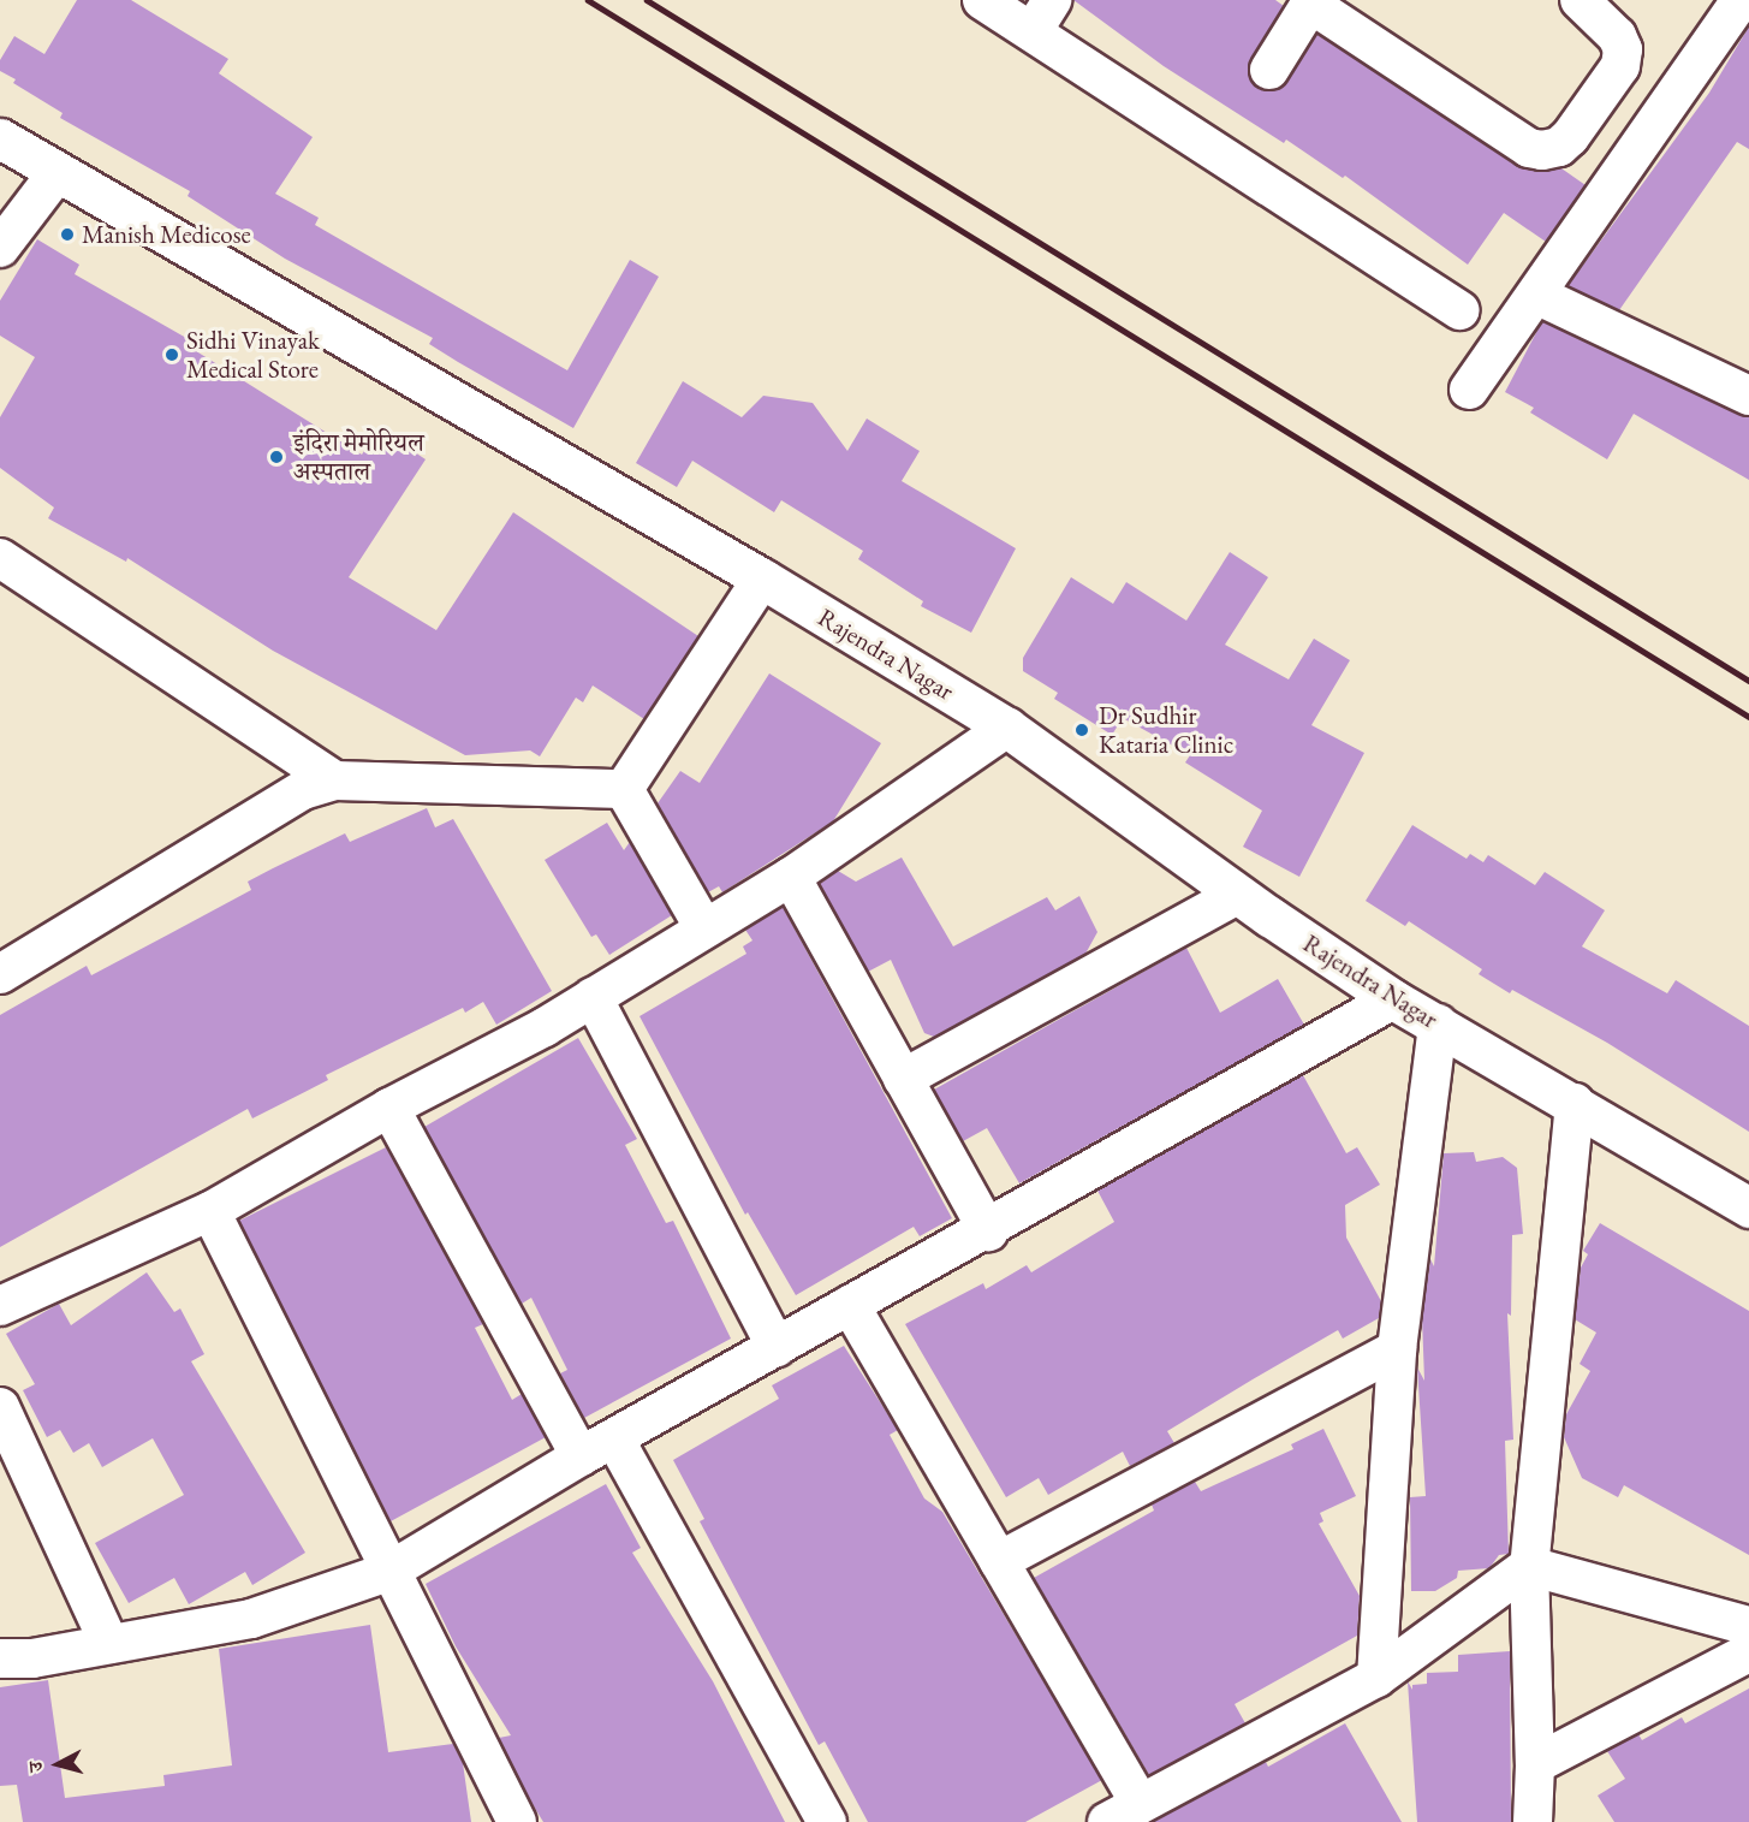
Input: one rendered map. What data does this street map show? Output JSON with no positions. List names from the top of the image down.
{
  "streets": {
    "street": ["Rajendra Nagar"]
  },
  "places": [
    "Manish Medicose",
    "Sidhi Vinayak Medical Store",
    "इंदिरा मेमोरियल अस्पताल",
    "Dr Sudhir Kataria Clinic"
  ],
  "north": "left"
}
